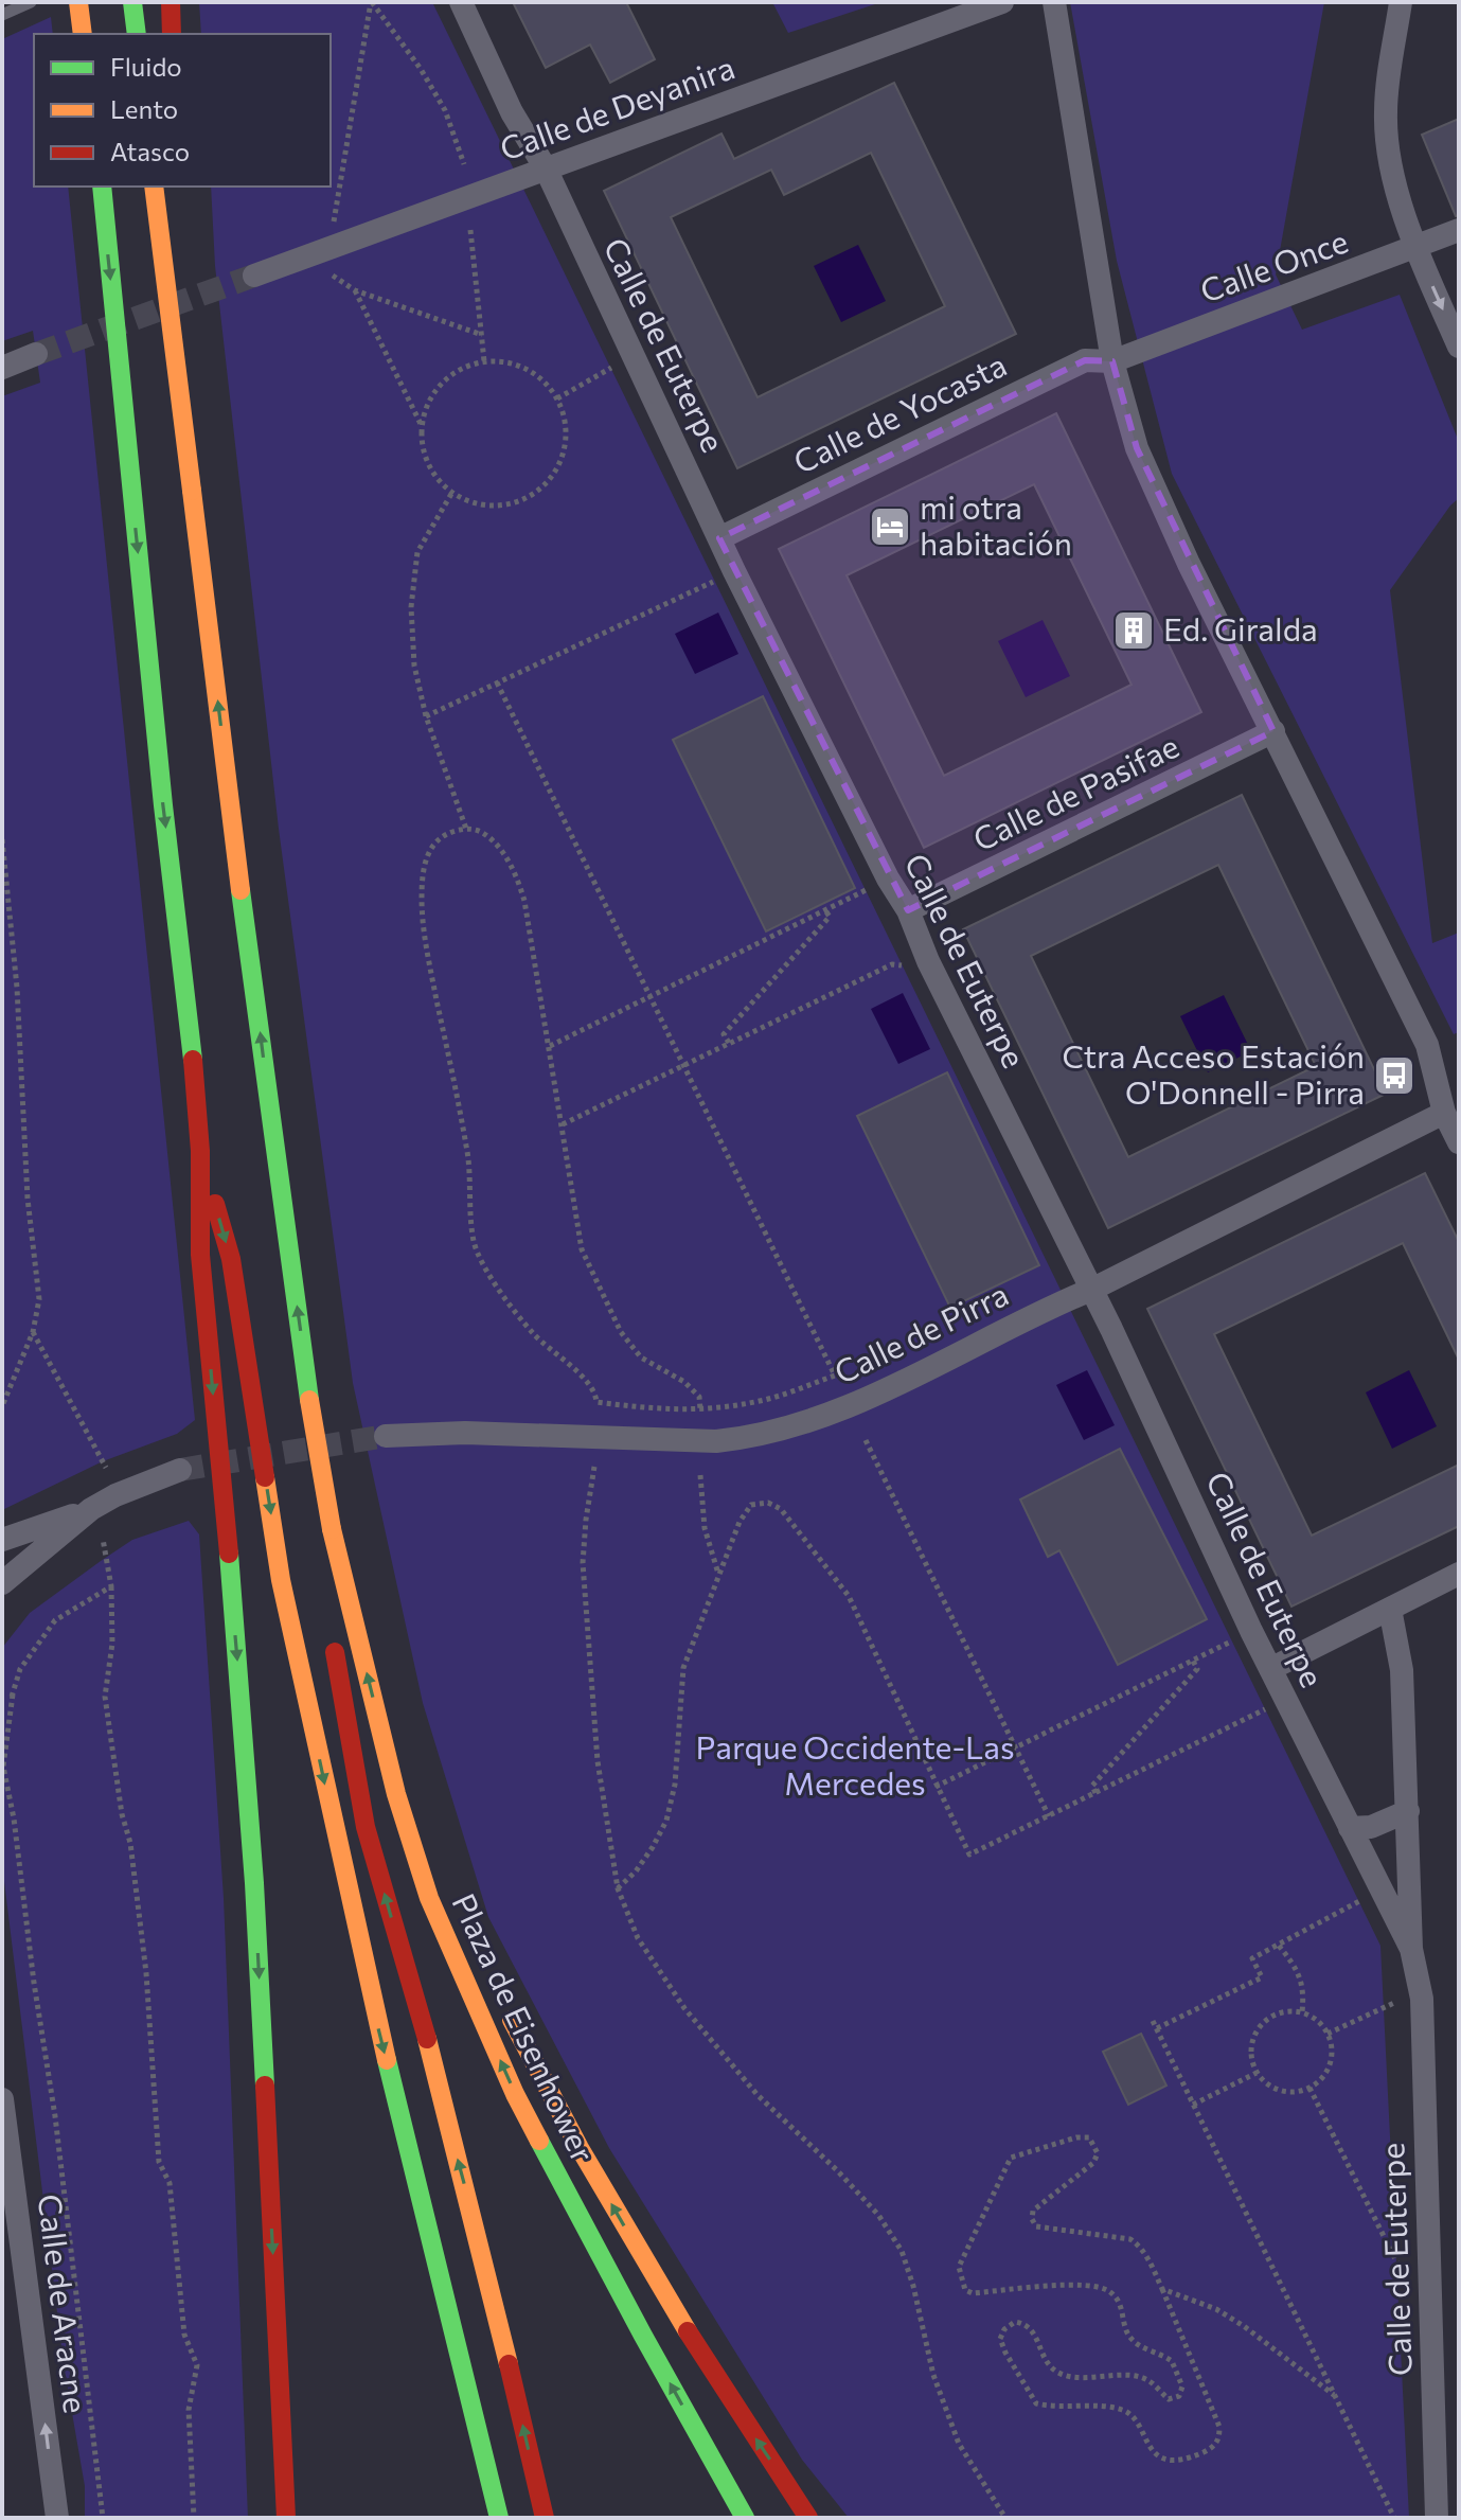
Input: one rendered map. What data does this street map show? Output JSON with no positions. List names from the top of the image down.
{
  "streets": {
    "highway": ["Plaza de Eisenhower"],
    "street": [
      "Calle de Deyanira",
      "Calle Once",
      "Calle de Euterpe",
      "Calle de Yocasta",
      "Calle de Pasifae",
      "Calle de Pirra",
      "Calle de Aracne"
    ]
  },
  "crossings": [
    ["Calle de Deyanira", "Calle de Euterpe"],
    ["Calle Once", "Calle de Yocasta"],
    ["Calle de Euterpe", "Calle de Yocasta"],
    ["Calle de Euterpe", "Calle de Pasifae"],
    ["Calle de Euterpe", "Calle de Pirra"]
  ],
  "one_way": ["Calle de Aracne"],
  "parks": ["Parque Occidente-Las Mercedes"],
  "places": {
    "hotel": ["mi otra habitación"],
    "building": ["Ed. Giralda"],
    "bus stop": ["Ctra Acceso Estación O'Donnell - Pirra"]
  },
  "legend": ["Fluido", "Lento", "Atasco"]
}
